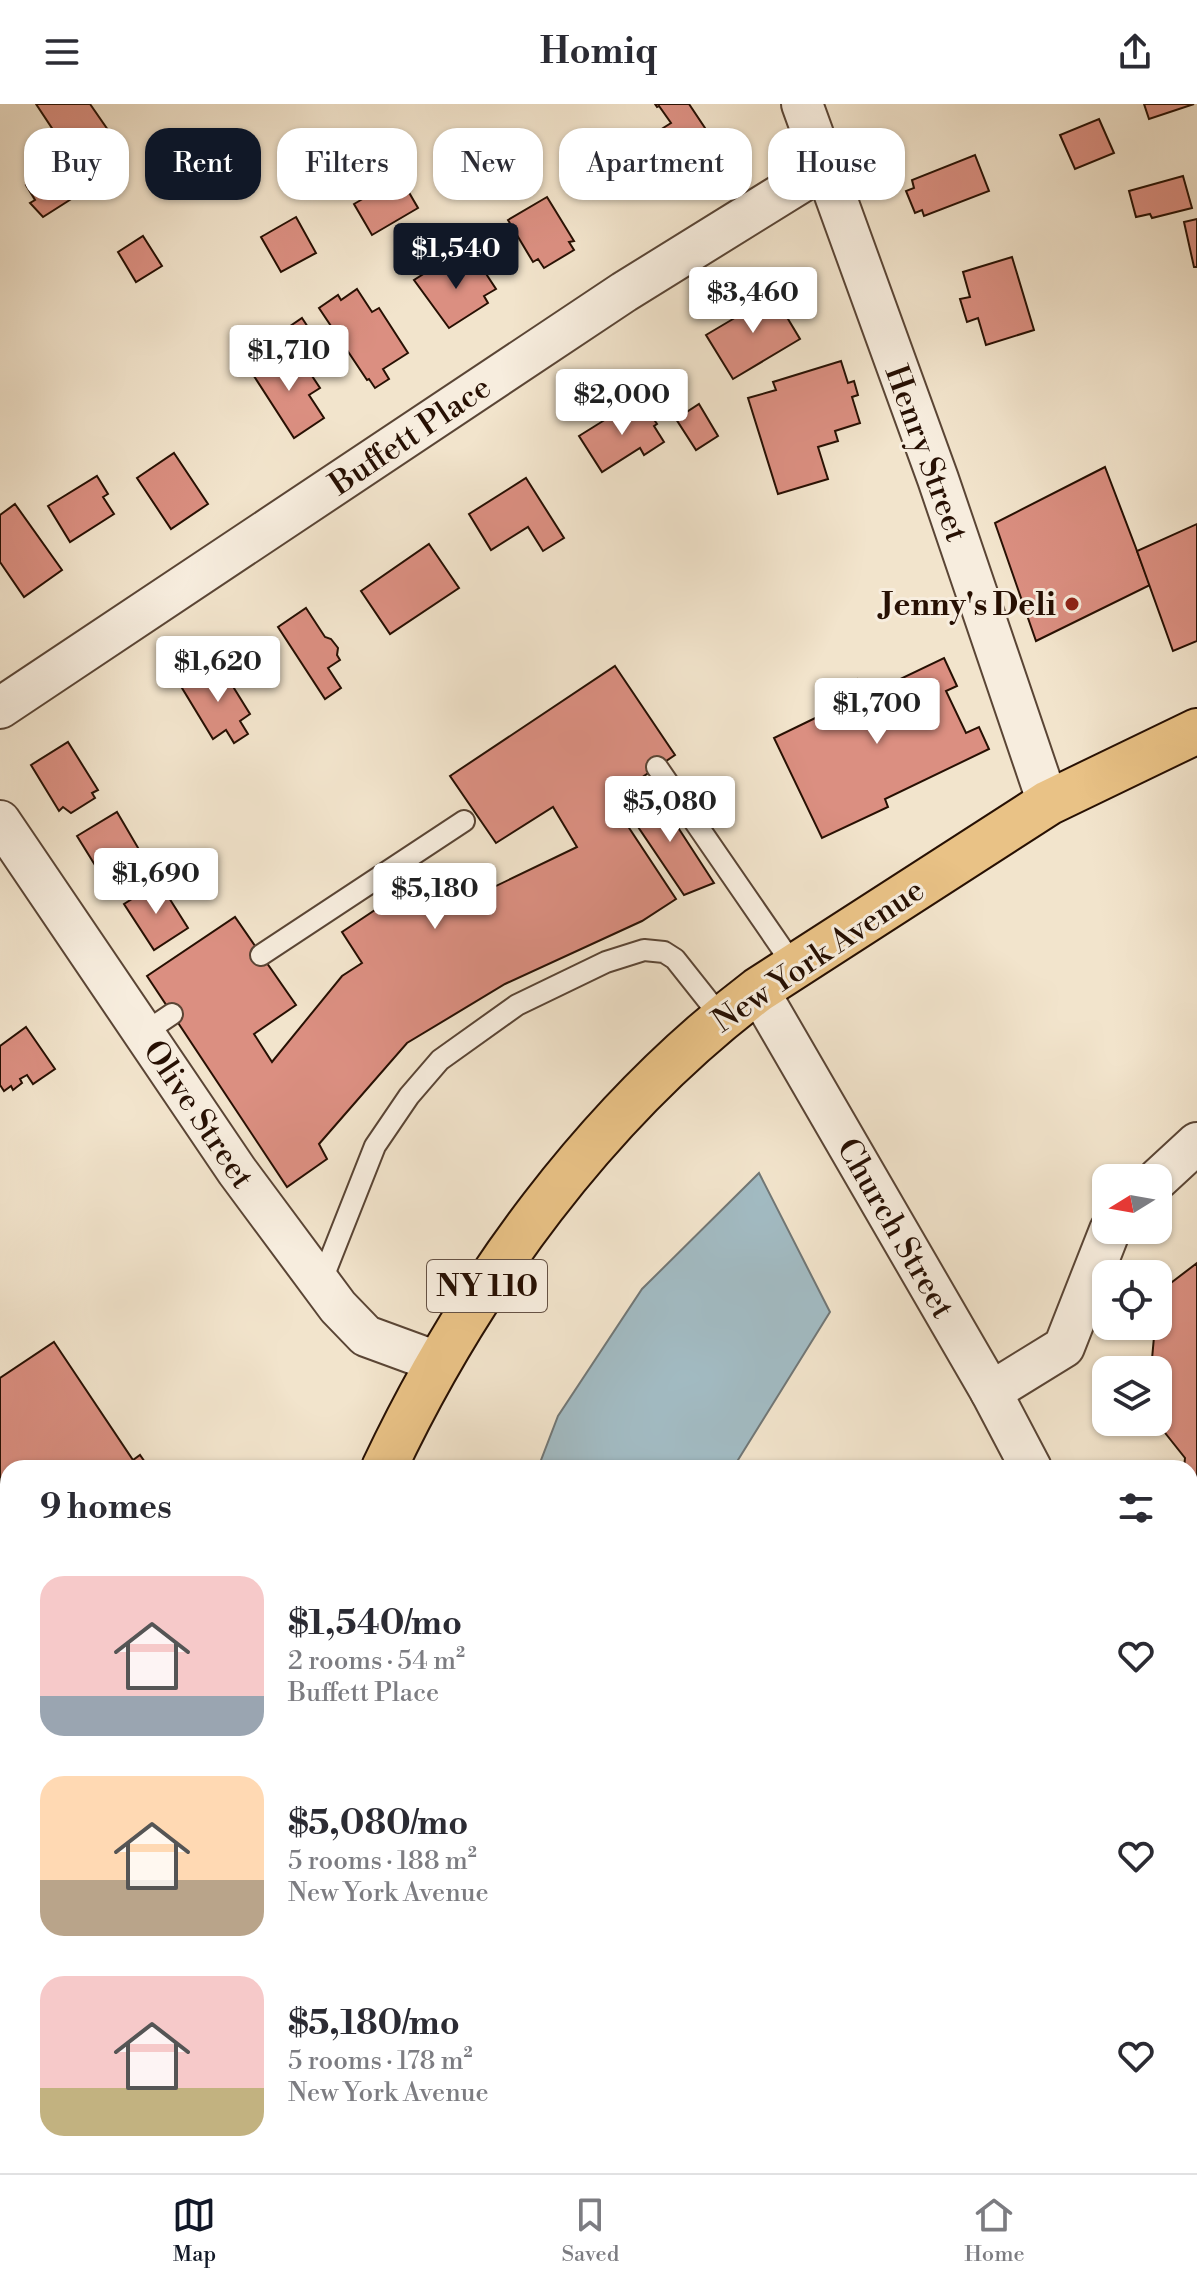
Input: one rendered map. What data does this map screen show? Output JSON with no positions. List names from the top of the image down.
{
  "streets": {
    "main road": ["New York Avenue", "NY 110"],
    "street": [
      "Buffett Place",
      "Henry Street",
      "Olive Street",
      "Church Street"
    ]
  },
  "crossings": [
    ["Henry Street", "New York Avenue"],
    ["New York Avenue", "Olive Street"],
    ["New York Avenue", "Church Street"]
  ],
  "places": ["Jenny's Deli"],
  "north": "left",
  "page": {
    "header": "Homiq",
    "chip": [
      "Buy",
      "Rent",
      "Filters",
      "New",
      "Apartment",
      "House"
    ],
    "price": [
      "$1,540",
      "$3,460",
      "$1,710",
      "$2,000",
      "$1,620",
      "$1,700",
      "$5,080",
      "$1,690",
      "$5,180"
    ],
    "heading": "9 homes",
    "list": [
      {
        "name": "$1,540/mo",
        "note": "2 rooms · 54 m² · Buffett Place"
      },
      {
        "name": "$5,080/mo",
        "note": "5 rooms · 188 m² · New York Avenue"
      },
      {
        "name": "$5,180/mo",
        "note": "5 rooms · 178 m² · New York Avenue"
      }
    ],
    "tabs": ["Map", "Saved", "Home"]
  }
}
